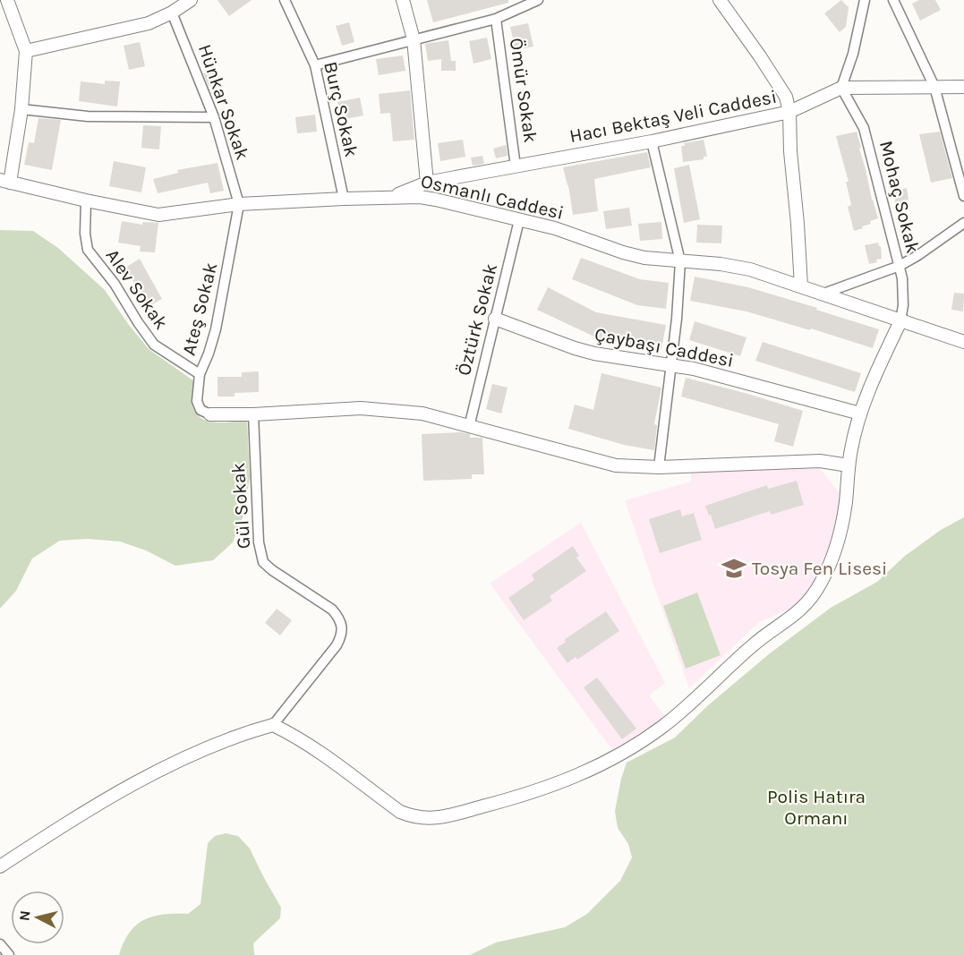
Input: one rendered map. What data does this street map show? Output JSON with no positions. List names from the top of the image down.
{
  "streets": {
    "street": [
      "Ömür Sokak",
      "Hünkar Sokak",
      "Burç Sokak",
      "Hacı Bektaş Veli Caddesi",
      "Osmanlı Caddesi",
      "Mohaç Sokak",
      "Alev Sokak",
      "Ateş Sokak",
      "Öztürk Sokak",
      "Çaybaşı Caddesi",
      "Gül Sokak"
    ]
  },
  "crossings": [
    ["Ömür Sokak", "Hacı Bektaş Veli Caddesi"],
    ["Hünkar Sokak", "Osmanlı Caddesi"],
    ["Hünkar Sokak", "Ateş Sokak"],
    ["Burç Sokak", "Osmanlı Caddesi"],
    ["Hacı Bektaş Veli Caddesi", "Osmanlı Caddesi"],
    ["Hacı Bektaş Veli Caddesi", "Mohaç Sokak"],
    ["Osmanlı Caddesi", "Mohaç Sokak"],
    ["Osmanlı Caddesi", "Alev Sokak"],
    ["Osmanlı Caddesi", "Ateş Sokak"],
    ["Osmanlı Caddesi", "Öztürk Sokak"],
    ["Alev Sokak", "Ateş Sokak"],
    ["Öztürk Sokak", "Çaybaşı Caddesi"]
  ],
  "parks": ["Polis Hatıra Ormanı"],
  "places": {
    "school or university": ["Tosya Fen Lisesi"]
  },
  "north": "left"
}
